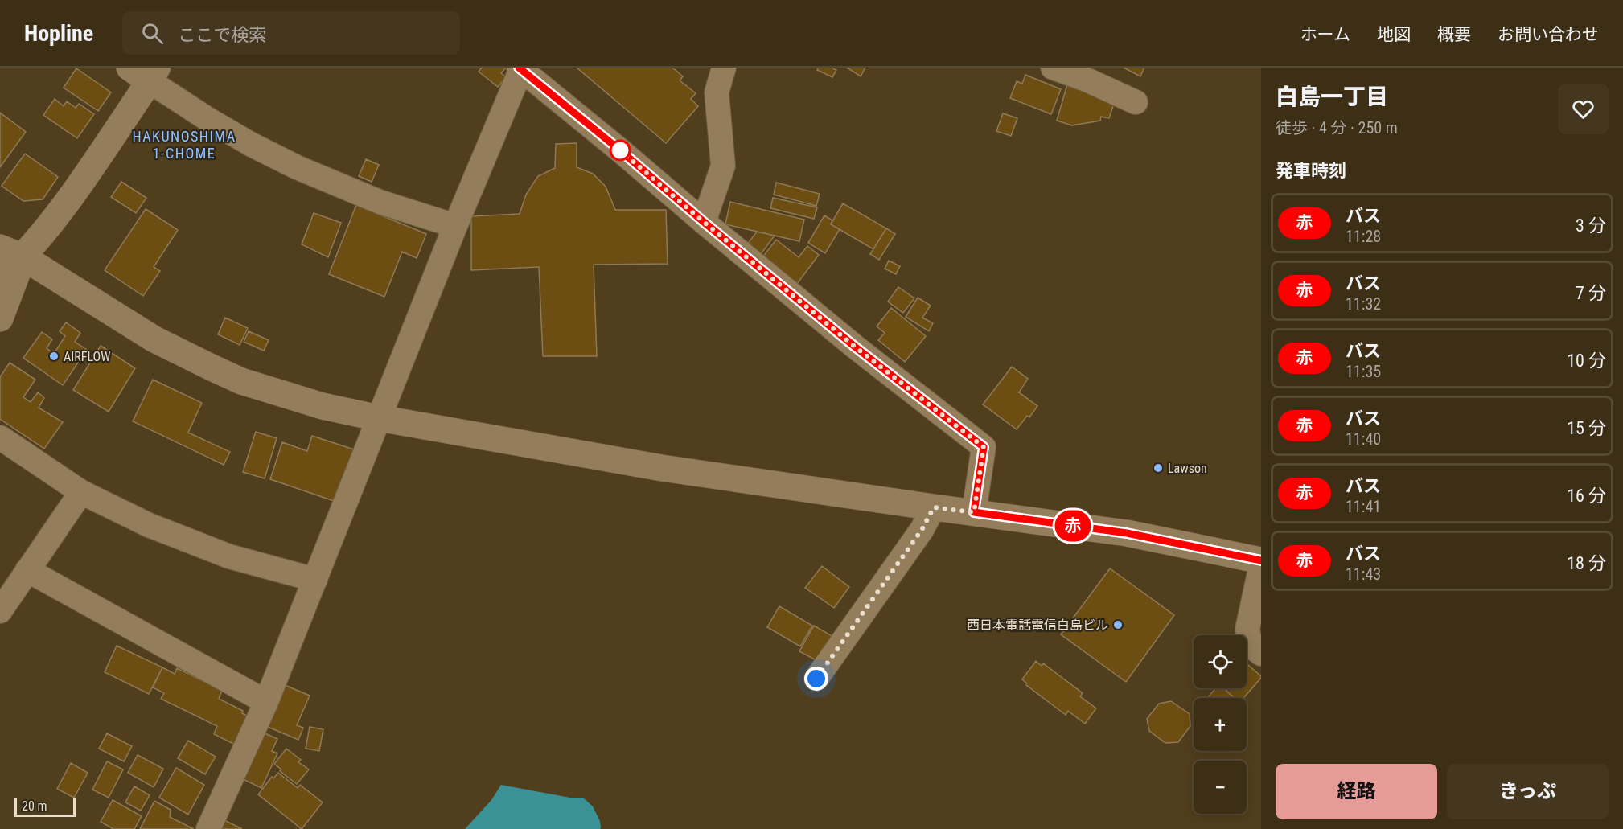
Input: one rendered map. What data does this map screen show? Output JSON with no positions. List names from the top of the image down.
{
  "districts": ["HAKUNOSHIMA 1-CHOME"],
  "places": ["AIRFLOW", "Lawson", "西日本電話電信白島ビル"],
  "lines": ["bus line 赤"],
  "scale_bar": "20 m",
  "page": {
    "header": "Hopline",
    "search": "ここで検索",
    "nav": [
      "ホーム",
      "地図",
      "概要",
      "お問い合わせ"
    ],
    "on_map": "赤",
    "heading": [
      ["白島一丁目", "徒歩 · 4 分 · 250 m"],
      "発車時刻"
    ],
    "list": [
      {
        "mark": "赤",
        "name": "バス",
        "note": "11:28",
        "value": "3 分"
      },
      {
        "mark": "赤",
        "name": "バス",
        "note": "11:32",
        "value": "7 分"
      },
      {
        "mark": "赤",
        "name": "バス",
        "note": "11:35",
        "value": "10 分"
      },
      {
        "mark": "赤",
        "name": "バス",
        "note": "11:40",
        "value": "15 分"
      },
      {
        "mark": "赤",
        "name": "バス",
        "note": "11:41",
        "value": "16 分"
      },
      {
        "mark": "赤",
        "name": "バス",
        "note": "11:43",
        "value": "18 分"
      }
    ],
    "map_buttons": ["+", "−"],
    "buttons": ["経路", "きっぷ"],
    "scale": "20 m"
  }
}
